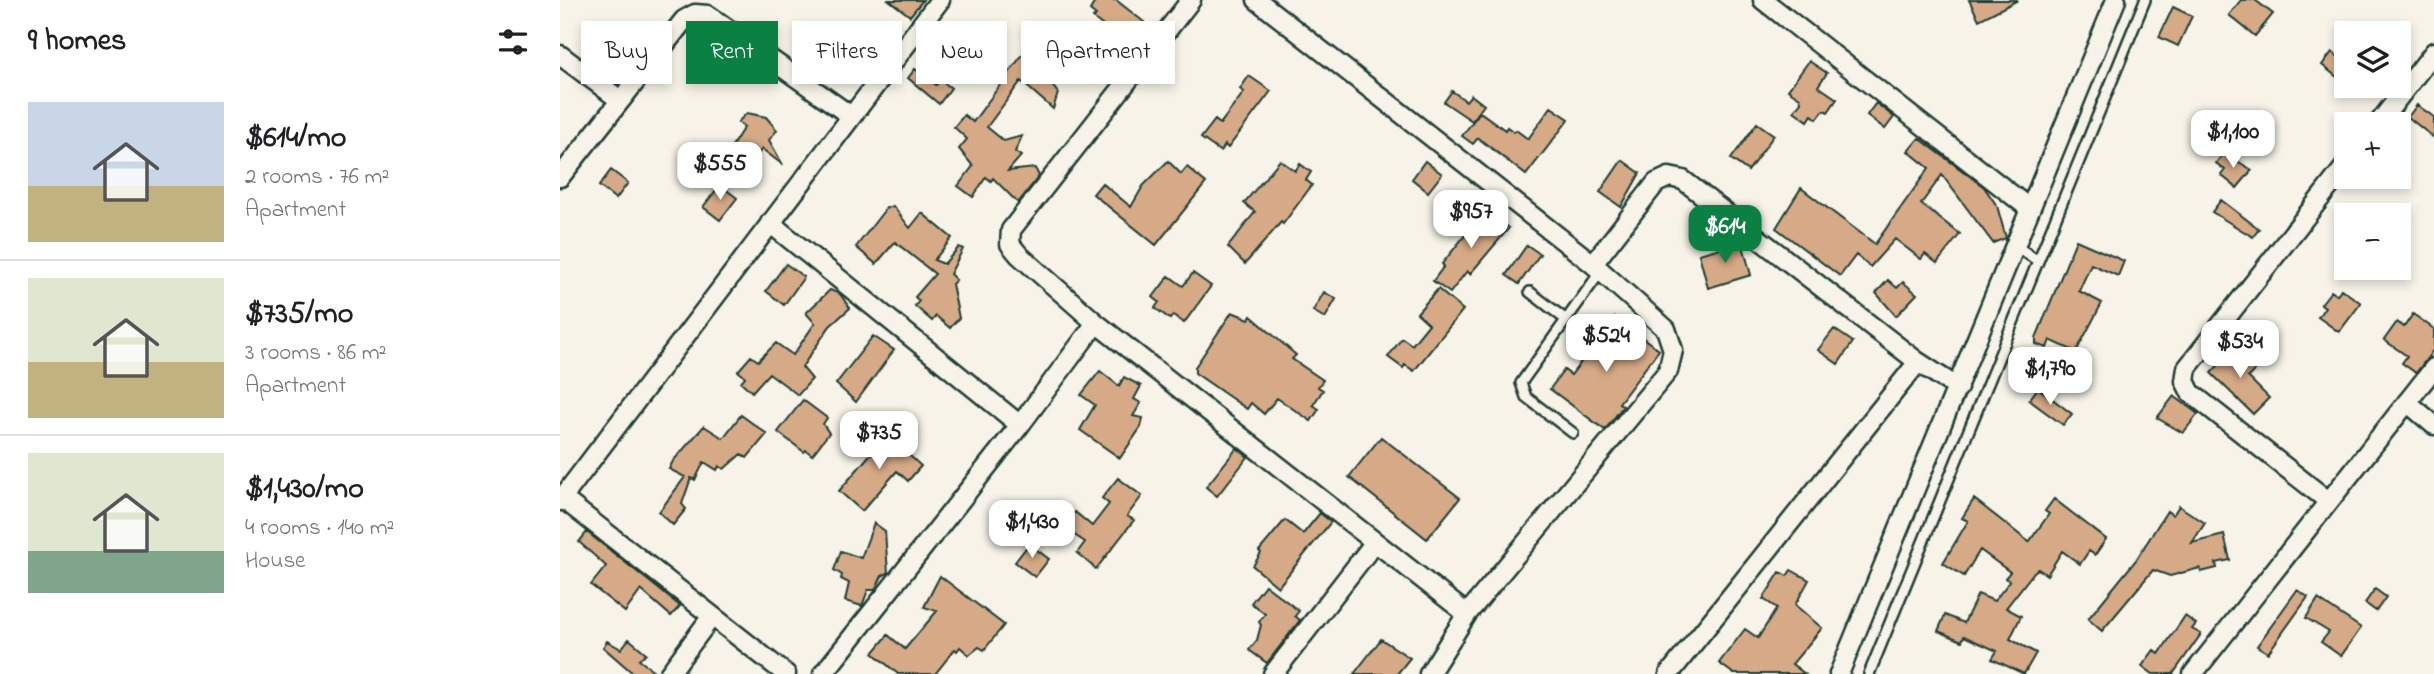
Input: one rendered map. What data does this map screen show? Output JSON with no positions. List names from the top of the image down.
{
  "page": {
    "heading": "9 homes",
    "map_buttons": ["+", "−"],
    "chip": [
      "Buy",
      "Rent",
      "Filters",
      "New",
      "Apartment"
    ],
    "list": [
      {
        "name": "$614/mo",
        "note": "2 rooms · 76 m² · Apartment"
      },
      {
        "name": "$735/mo",
        "note": "3 rooms · 86 m² · Apartment"
      },
      {
        "name": "$1,430/mo",
        "note": "4 rooms · 140 m² · House"
      }
    ],
    "price": [
      "$1,100",
      "$555",
      "$957",
      "$614",
      "$524",
      "$534",
      "$1,790",
      "$735",
      "$1,430"
    ]
  }
}
